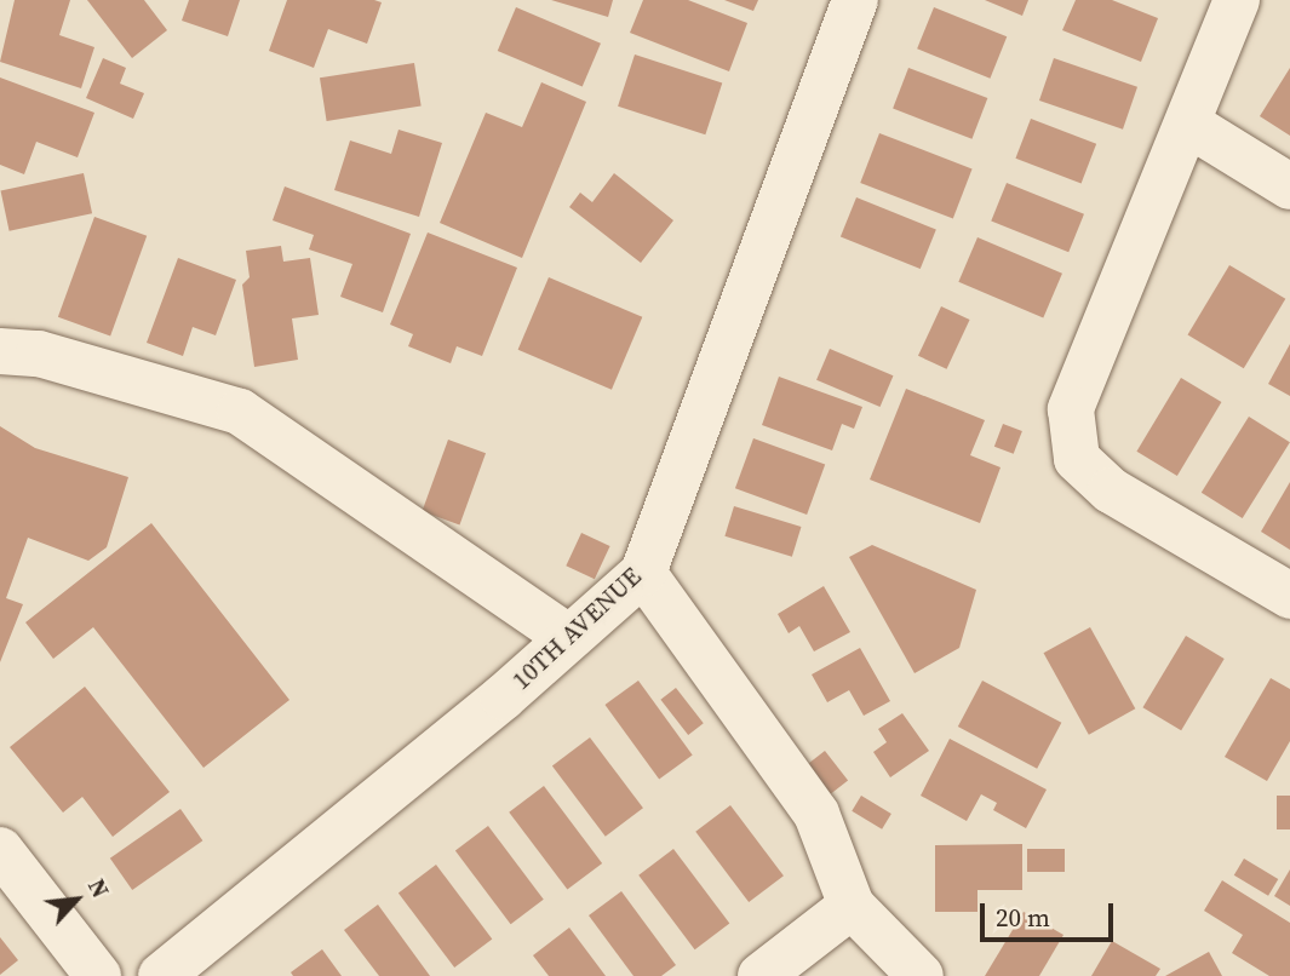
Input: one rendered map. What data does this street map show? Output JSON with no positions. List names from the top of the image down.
{
  "streets": {
    "street": ["10TH AVENUE"]
  },
  "scale_bar": "20 m",
  "north": "top right"
}
